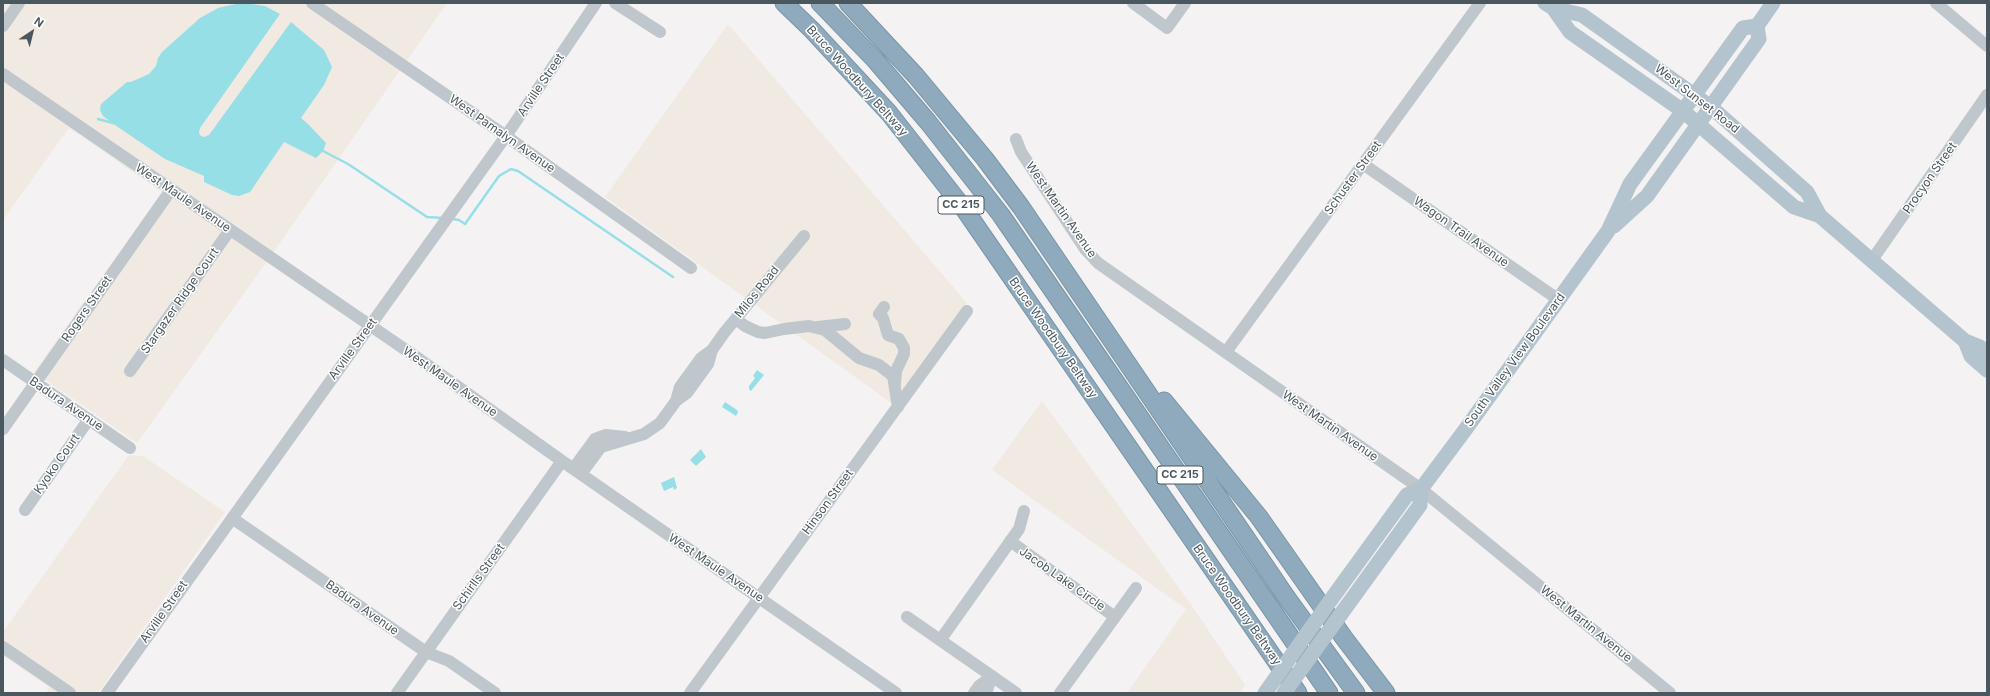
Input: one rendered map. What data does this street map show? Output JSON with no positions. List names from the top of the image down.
{
  "streets": {
    "highway": ["Bruce Woodbury Beltway", "CC 215"],
    "main road": ["West Sunset Road", "South Valley View Boulevard"],
    "street": [
      "Arville Street",
      "West Pamalyn Avenue",
      "Schuster Street",
      "Procyon Street",
      "West Maule Avenue",
      "West Martin Avenue",
      "Wagon Trail Avenue",
      "Milos Road",
      "Stargazer Ridge Court",
      "Rogers Street",
      "Badura Avenue",
      "Kyoko Court",
      "Hinson Street",
      "Schirlls Street",
      "Jacob Lake Circle"
    ]
  },
  "crossings": [
    ["Arville Street", "West Pamalyn Avenue"],
    ["Arville Street", "West Maule Avenue"],
    ["Arville Street", "Badura Avenue"],
    ["West Sunset Road", "Procyon Street"],
    ["West Sunset Road", "South Valley View Boulevard"],
    ["Schuster Street", "West Martin Avenue"],
    ["Schuster Street", "Wagon Trail Avenue"],
    ["West Maule Avenue", "Milos Road"],
    ["West Maule Avenue", "Stargazer Ridge Court"],
    ["West Maule Avenue", "Rogers Street"],
    ["West Maule Avenue", "Hinson Street"],
    ["West Maule Avenue", "Schirlls Street"],
    ["West Martin Avenue", "South Valley View Boulevard"],
    ["Wagon Trail Avenue", "South Valley View Boulevard"],
    ["Rogers Street", "Badura Avenue"],
    ["Badura Avenue", "Kyoko Court"],
    ["Badura Avenue", "Schirlls Street"]
  ],
  "north": "top right"
}
